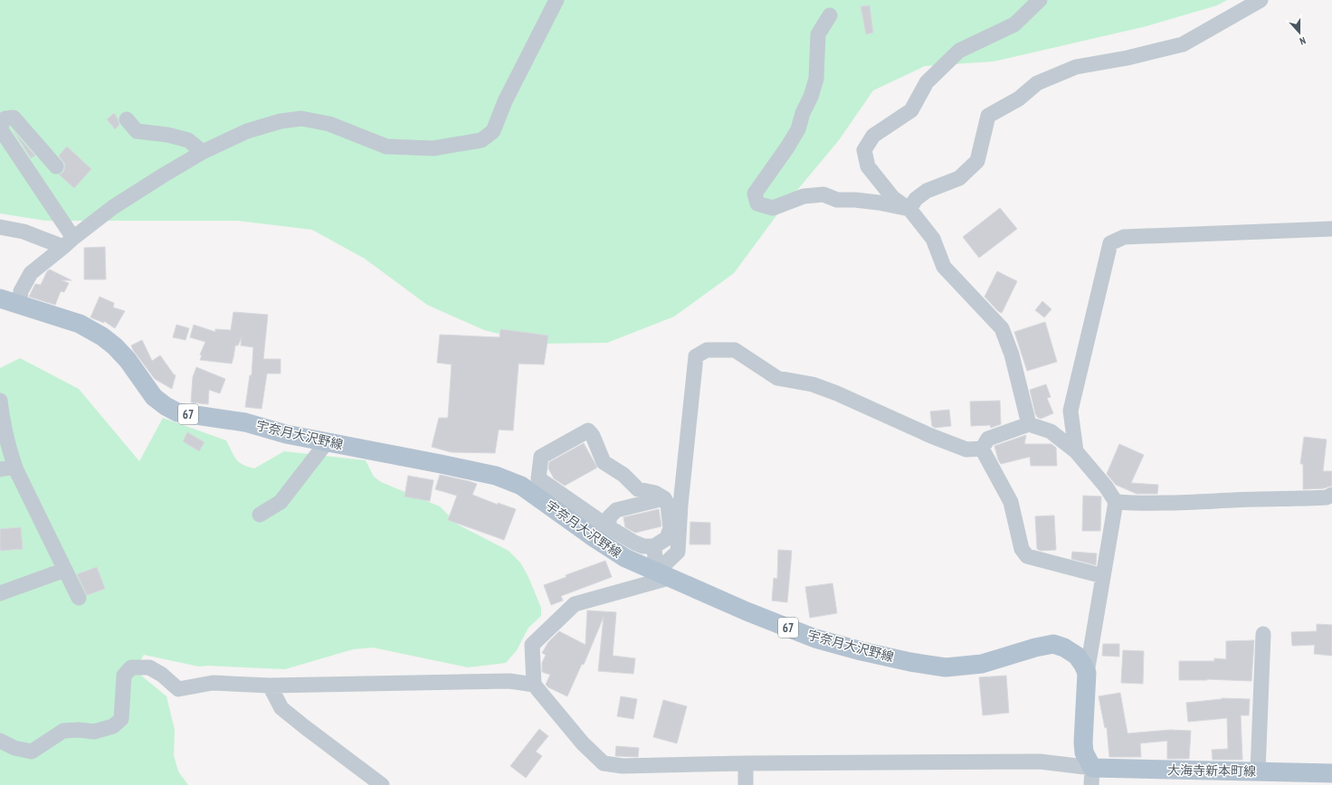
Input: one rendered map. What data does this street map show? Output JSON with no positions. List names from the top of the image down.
{
  "streets": {
    "main road": ["67", "宇奈月大沢野線", "大海寺新本町線"]
  },
  "north": "bottom"
}
